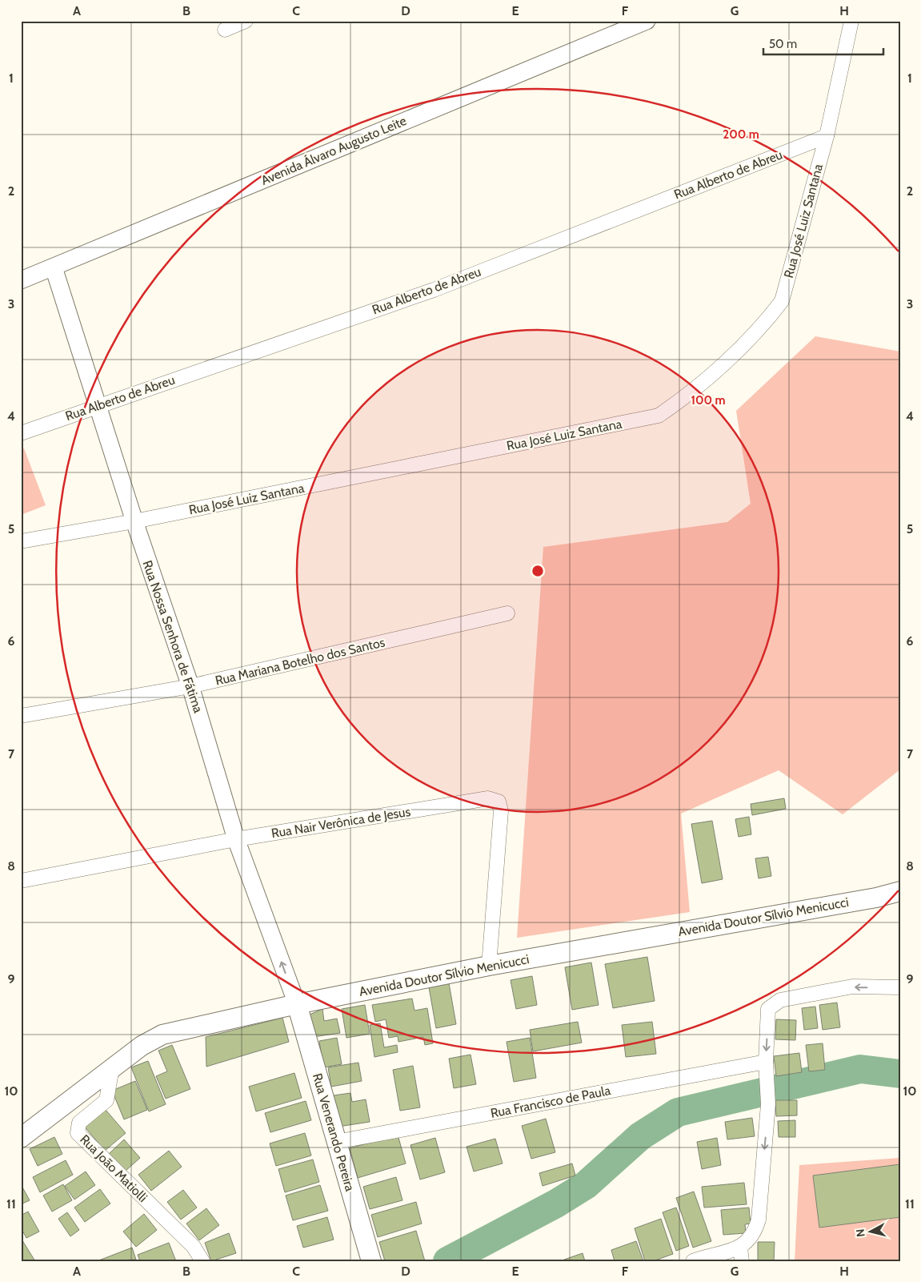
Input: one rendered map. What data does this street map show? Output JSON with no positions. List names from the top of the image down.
{
  "streets": {
    "main road": ["Avenida Doutor Sílvio Menicucci", "Rua Venerando Pereira"],
    "street": [
      "Avenida Álvaro Augusto Leite",
      "Rua Alberto de Abreu",
      "Rua José Luiz Santana",
      "Rua Nossa Senhora de Fátima",
      "Rua Mariana Botelho dos Santos",
      "Rua Nair Verônica de Jesus",
      "Rua Francisco de Paula",
      "Rua João Matiolli"
    ]
  },
  "crossings": [
    ["Avenida Álvaro Augusto Leite", "Rua Nossa Senhora de Fátima"],
    ["Rua Alberto de Abreu", "Rua José Luiz Santana"],
    ["Rua Alberto de Abreu", "Rua Nossa Senhora de Fátima"],
    ["Rua José Luiz Santana", "Rua Nossa Senhora de Fátima"],
    ["Rua Nossa Senhora de Fátima", "Rua Mariana Botelho dos Santos"],
    ["Rua Nossa Senhora de Fátima", "Rua Nair Verônica de Jesus"],
    ["Rua Nossa Senhora de Fátima", "Avenida Doutor Sílvio Menicucci"],
    ["Rua Nossa Senhora de Fátima", "Rua Venerando Pereira"],
    ["Rua Nair Verônica de Jesus", "Avenida Doutor Sílvio Menicucci"],
    ["Avenida Doutor Sílvio Menicucci", "Rua Venerando Pereira"],
    ["Avenida Doutor Sílvio Menicucci", "Rua João Matiolli"],
    ["Rua Francisco de Paula", "Rua Venerando Pereira"]
  ],
  "scale_bar": "50 m",
  "north": "left",
  "grid": {
    "columns": [
      "A",
      "B",
      "C",
      "D",
      "E",
      "F",
      "G",
      "H"
    ],
    "rows": [
      "1",
      "2",
      "3",
      "4",
      "5",
      "6",
      "7",
      "8",
      "9",
      "10",
      "11"
    ]
  },
  "rings": ["200 m", "100 m"]
}
